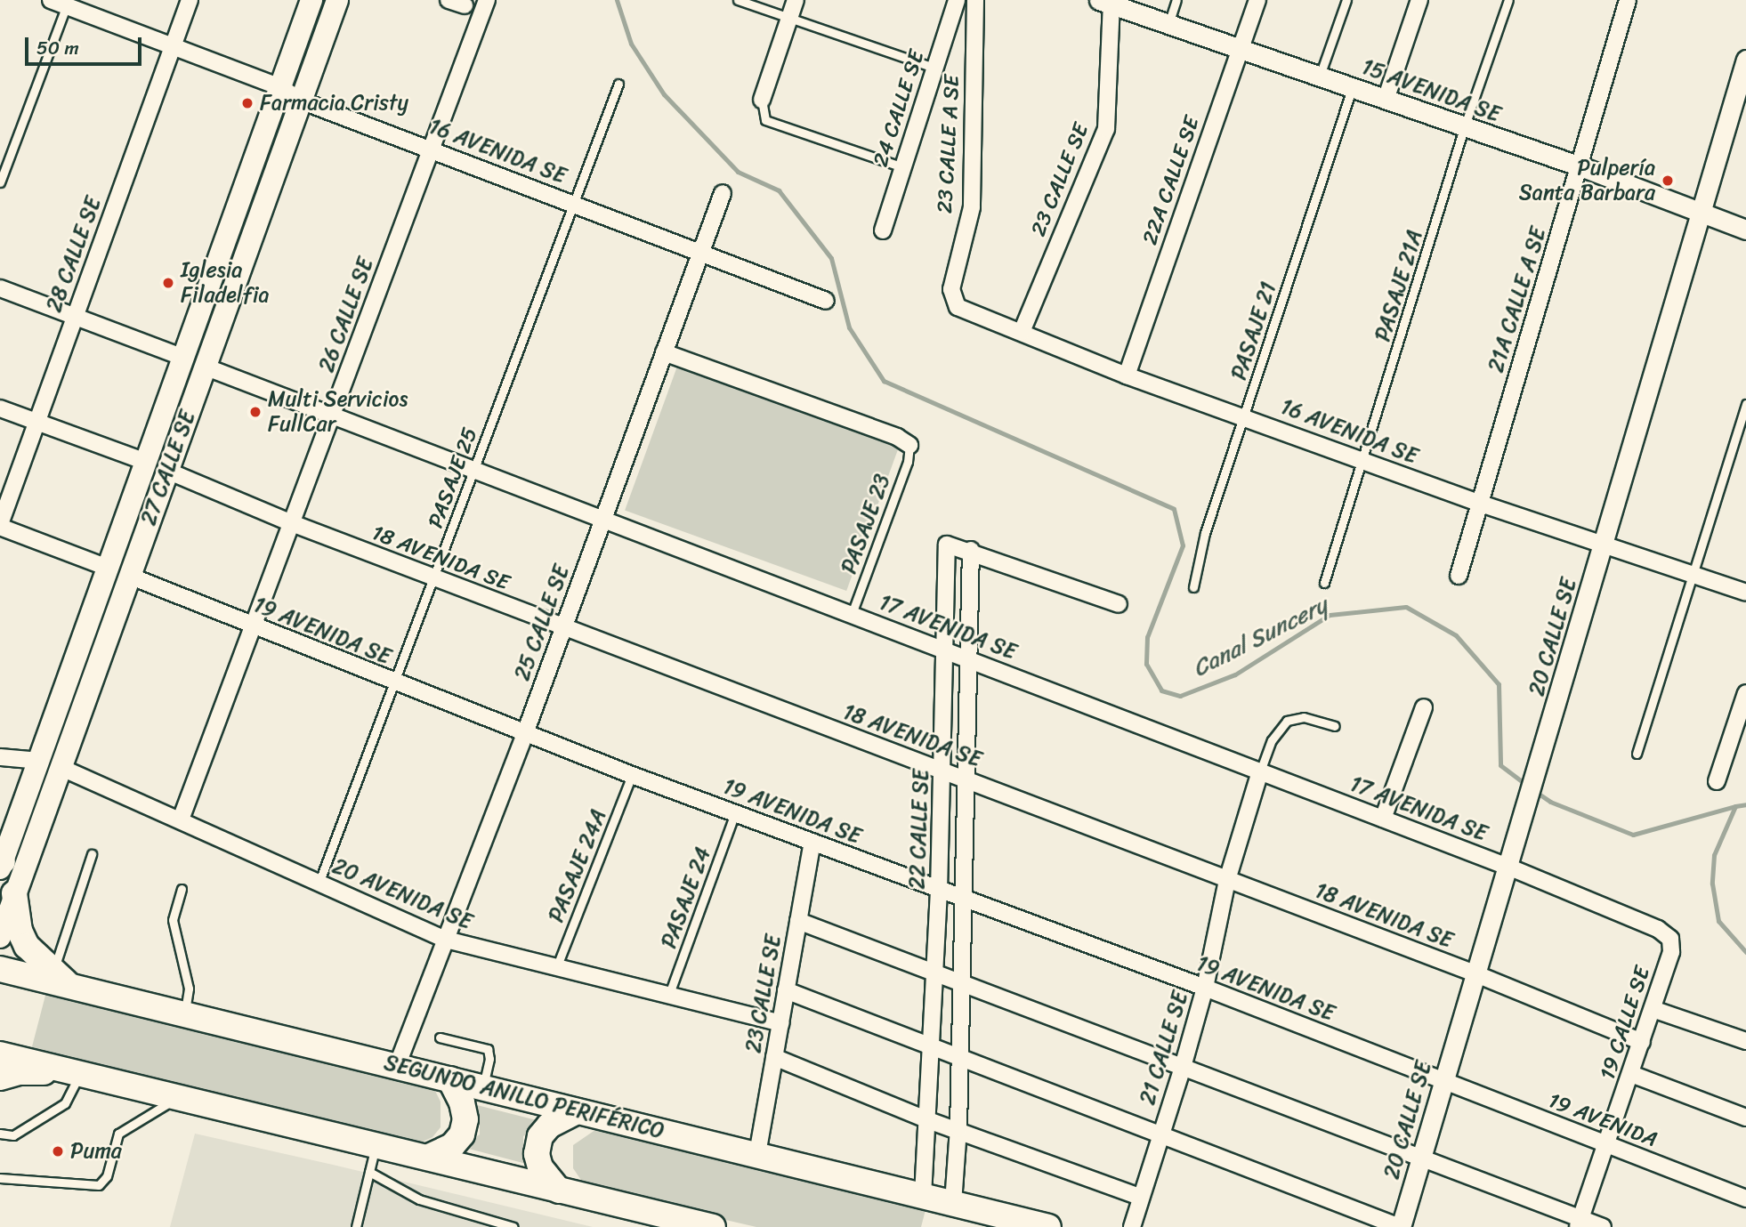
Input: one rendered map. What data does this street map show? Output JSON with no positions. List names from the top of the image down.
{
  "streets": {
    "main road": ["27 CALLE SE", "SEGUNDO ANILLO PERIFÉRICO"],
    "street": [
      "15 AVENIDA SE",
      "24 CALLE SE",
      "23 CALLE A SE",
      "16 AVENIDA SE",
      "23 CALLE SE",
      "22A CALLE SE",
      "28 CALLE SE",
      "21A CALLE A SE",
      "26 CALLE SE",
      "18 AVENIDA SE",
      "25 CALLE SE",
      "17 AVENIDA SE",
      "19 AVENIDA SE",
      "20 CALLE SE",
      "22 CALLE SE",
      "20 AVENIDA SE",
      "19 CALLE SE",
      "21 CALLE SE",
      "19 AVENIDA"
    ],
    "lane": [
      "PASAJE 21A",
      "PASAJE 21",
      "PASAJE 25",
      "PASAJE 23",
      "PASAJE 24A",
      "PASAJE 24"
    ]
  },
  "crossings": [
    ["15 AVENIDA SE", "23 CALLE SE"],
    ["15 AVENIDA SE", "22A CALLE SE"],
    ["15 AVENIDA SE", "PASAJE 21A"],
    ["15 AVENIDA SE", "21A CALLE A SE"],
    ["15 AVENIDA SE", "PASAJE 21"],
    ["15 AVENIDA SE", "20 CALLE SE"],
    ["23 CALLE A SE", "16 AVENIDA SE"],
    ["16 AVENIDA SE", "23 CALLE SE"],
    ["16 AVENIDA SE", "22A CALLE SE"],
    ["16 AVENIDA SE", "28 CALLE SE"],
    ["16 AVENIDA SE", "PASAJE 21A"],
    ["16 AVENIDA SE", "21A CALLE A SE"],
    ["16 AVENIDA SE", "26 CALLE SE"],
    ["16 AVENIDA SE", "PASAJE 21"],
    ["16 AVENIDA SE", "27 CALLE SE"],
    ["16 AVENIDA SE", "PASAJE 25"],
    ["16 AVENIDA SE", "25 CALLE SE"],
    ["16 AVENIDA SE", "20 CALLE SE"],
    ["23 CALLE SE", "19 AVENIDA SE"],
    ["23 CALLE SE", "20 AVENIDA SE"],
    ["23 CALLE SE", "SEGUNDO ANILLO PERIFÉRICO"],
    ["26 CALLE SE", "18 AVENIDA SE"],
    ["26 CALLE SE", "17 AVENIDA SE"],
    ["26 CALLE SE", "19 AVENIDA SE"],
    ["26 CALLE SE", "20 AVENIDA SE"],
    ["27 CALLE SE", "18 AVENIDA SE"],
    ["27 CALLE SE", "17 AVENIDA SE"],
    ["27 CALLE SE", "19 AVENIDA SE"],
    ["27 CALLE SE", "20 AVENIDA SE"],
    ["PASAJE 25", "18 AVENIDA SE"],
    ["PASAJE 25", "17 AVENIDA SE"],
    ["PASAJE 25", "19 AVENIDA SE"],
    ["PASAJE 25", "20 AVENIDA SE"],
    ["PASAJE 23", "17 AVENIDA SE"],
    ["18 AVENIDA SE", "25 CALLE SE"],
    ["18 AVENIDA SE", "20 CALLE SE"],
    ["18 AVENIDA SE", "22 CALLE SE"],
    ["18 AVENIDA SE", "19 CALLE SE"],
    ["18 AVENIDA SE", "21 CALLE SE"],
    ["25 CALLE SE", "17 AVENIDA SE"],
    ["25 CALLE SE", "19 AVENIDA SE"],
    ["25 CALLE SE", "20 AVENIDA SE"],
    ["25 CALLE SE", "SEGUNDO ANILLO PERIFÉRICO"],
    ["17 AVENIDA SE", "20 CALLE SE"],
    ["17 AVENIDA SE", "22 CALLE SE"],
    ["17 AVENIDA SE", "19 CALLE SE"],
    ["17 AVENIDA SE", "21 CALLE SE"],
    ["19 AVENIDA SE", "20 CALLE SE"],
    ["19 AVENIDA SE", "22 CALLE SE"],
    ["19 AVENIDA SE", "PASAJE 24A"],
    ["19 AVENIDA SE", "PASAJE 24"],
    ["19 AVENIDA SE", "21 CALLE SE"],
    ["19 AVENIDA SE", "19 AVENIDA"],
    ["20 CALLE SE", "19 AVENIDA"],
    ["22 CALLE SE", "SEGUNDO ANILLO PERIFÉRICO"],
    ["PASAJE 24A", "20 AVENIDA SE"],
    ["20 AVENIDA SE", "PASAJE 24"],
    ["19 CALLE SE", "19 AVENIDA"]
  ],
  "water": ["Canal Suncery"],
  "places": [
    "Farmacia Cristy",
    "Pulpería Santa Barbara",
    "Iglesia Filadelfia",
    "Multi Servicios FullCar",
    "Puma"
  ],
  "scale_bar": "50 m"
}
